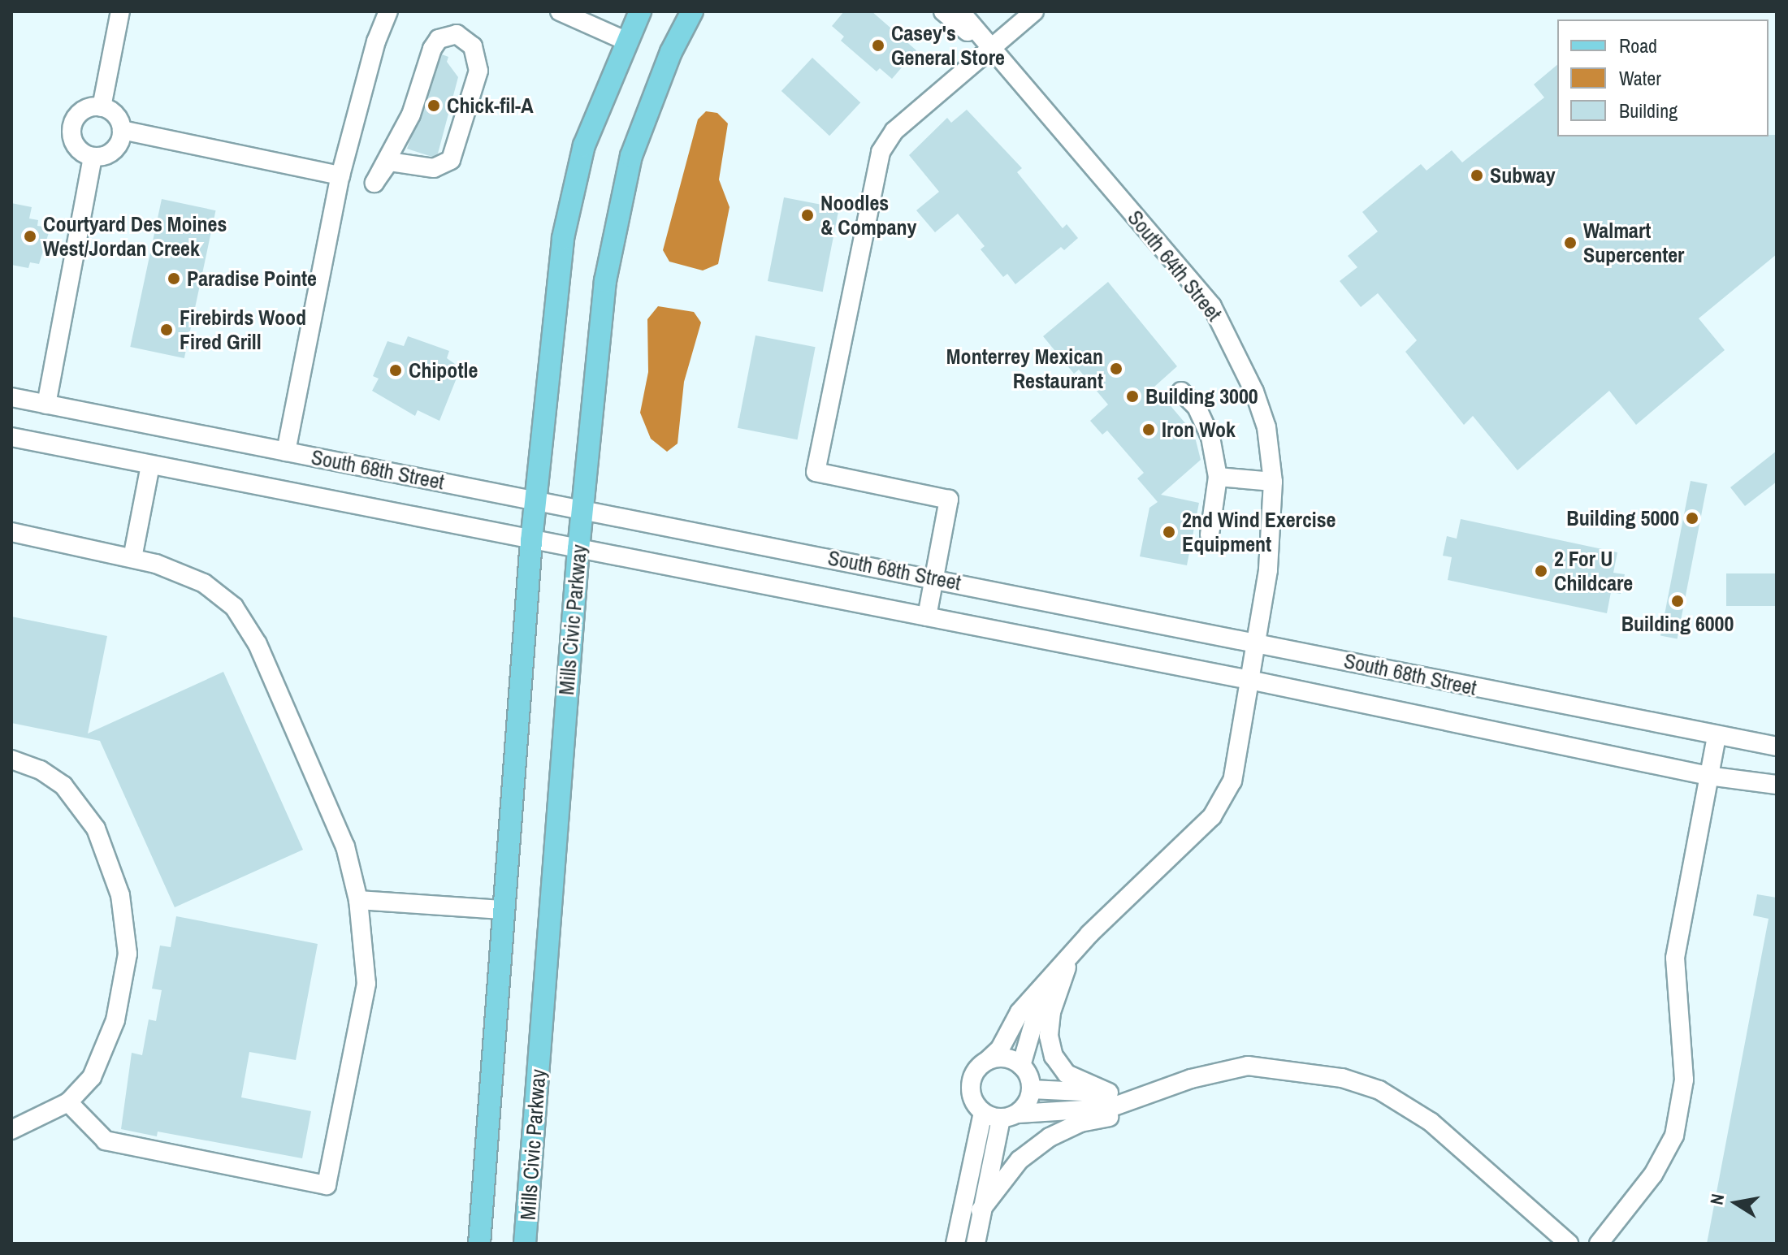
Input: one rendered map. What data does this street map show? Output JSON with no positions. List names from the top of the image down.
{
  "streets": {
    "main road": ["Mills Civic Parkway"],
    "street": ["South 64th Street", "South 68th Street"]
  },
  "crossings": [
    ["South 64th Street", "South 68th Street"],
    ["South 68th Street", "Mills Civic Parkway"]
  ],
  "places": [
    "Casey's General Store",
    "Chick-fil-A",
    "Subway",
    "Noodles & Company",
    "Courtyard Des Moines West/Jordan Creek",
    "Walmart Supercenter",
    "Paradise Pointe",
    "Firebirds Wood Fired Grill",
    "Monterrey Mexican Restaurant",
    "Chipotle",
    "Building 3000",
    "Iron Wok",
    "Building 5000",
    "2nd Wind Exercise Equipment",
    "2 For U Childcare",
    "Building 6000"
  ],
  "legend": ["Road", "Water", "Building"],
  "north": "left"
}
